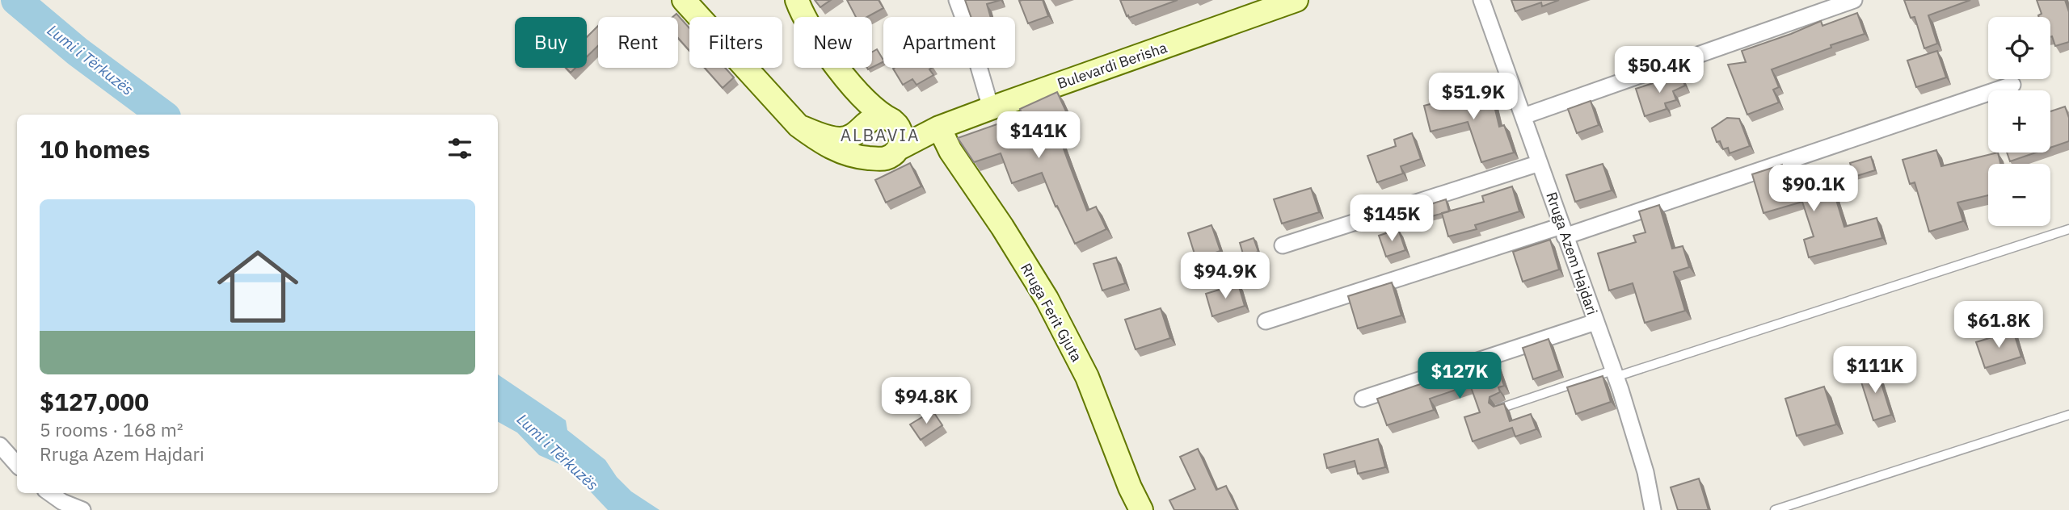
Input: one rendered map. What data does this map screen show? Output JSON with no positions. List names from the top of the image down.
{
  "streets": {
    "main road": ["Bulevardi Berisha", "Rruga Ferit Gjuta"],
    "street": ["Rruga Azem Hajdari"]
  },
  "crossings": [
    ["Bulevardi Berisha", "Rruga Ferit Gjuta"]
  ],
  "districts": ["ALBAVIA"],
  "water": ["Lumi i Tërkuzës"],
  "page": {
    "map_buttons": ["+", "−"],
    "chip": [
      "Buy",
      "Rent",
      "Filters",
      "New",
      "Apartment"
    ],
    "price": [
      "$50.4K",
      "$51.9K",
      "$141K",
      "$90.1K",
      "$145K",
      "$94.9K",
      "$61.8K",
      "$111K",
      "$127K",
      "$94.8K"
    ],
    "heading": "10 homes",
    "list": [
      {
        "name": "$127,000",
        "note": "5 rooms · 168 m² · Rruga Azem Hajdari"
      }
    ]
  }
}
